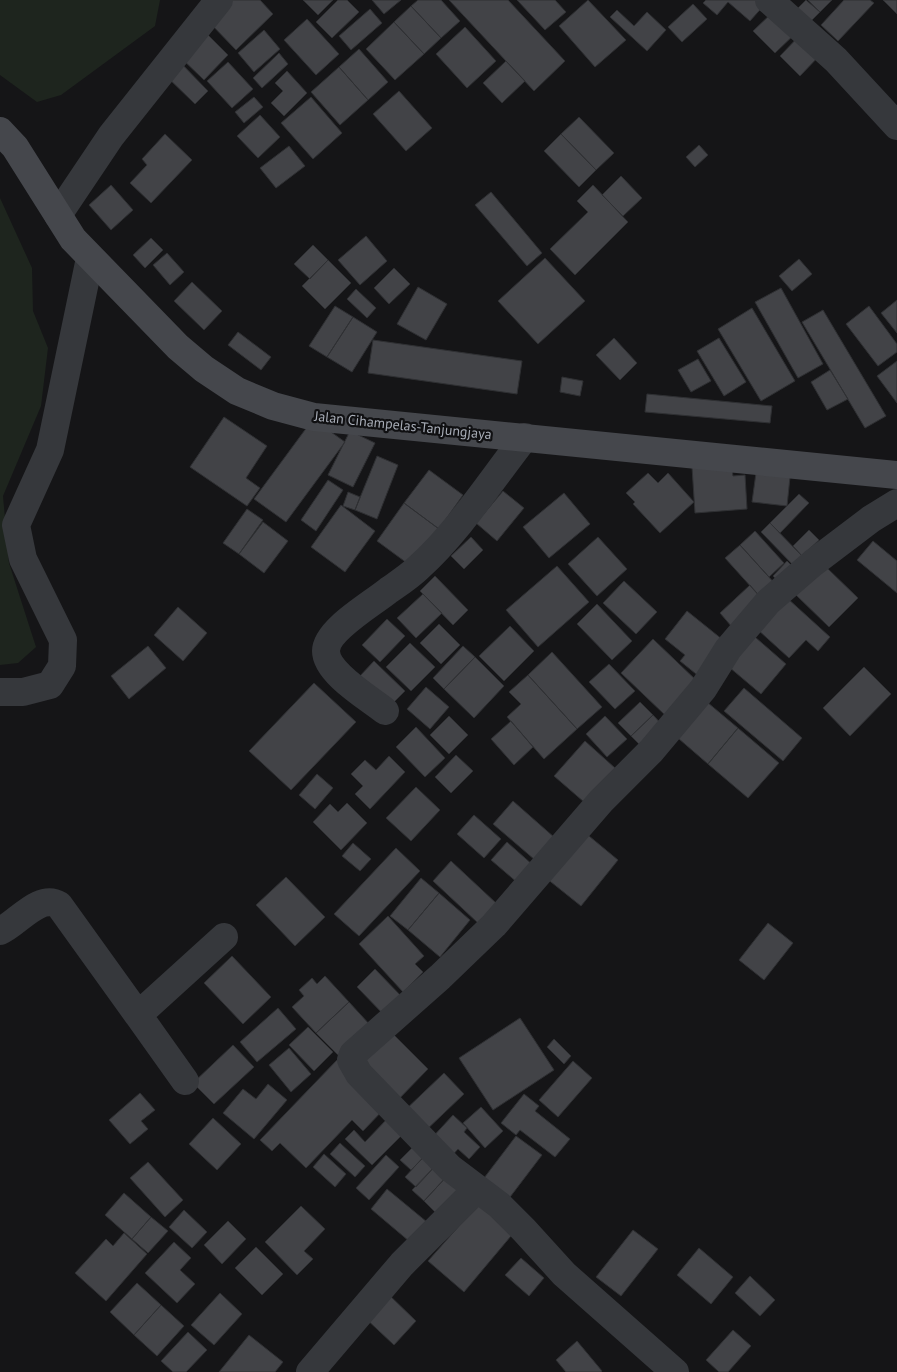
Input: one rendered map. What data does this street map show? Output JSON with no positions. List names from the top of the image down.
{
  "streets": {
    "main road": ["Jalan Cihampelas-Tanjungjaya"]
  }
}
